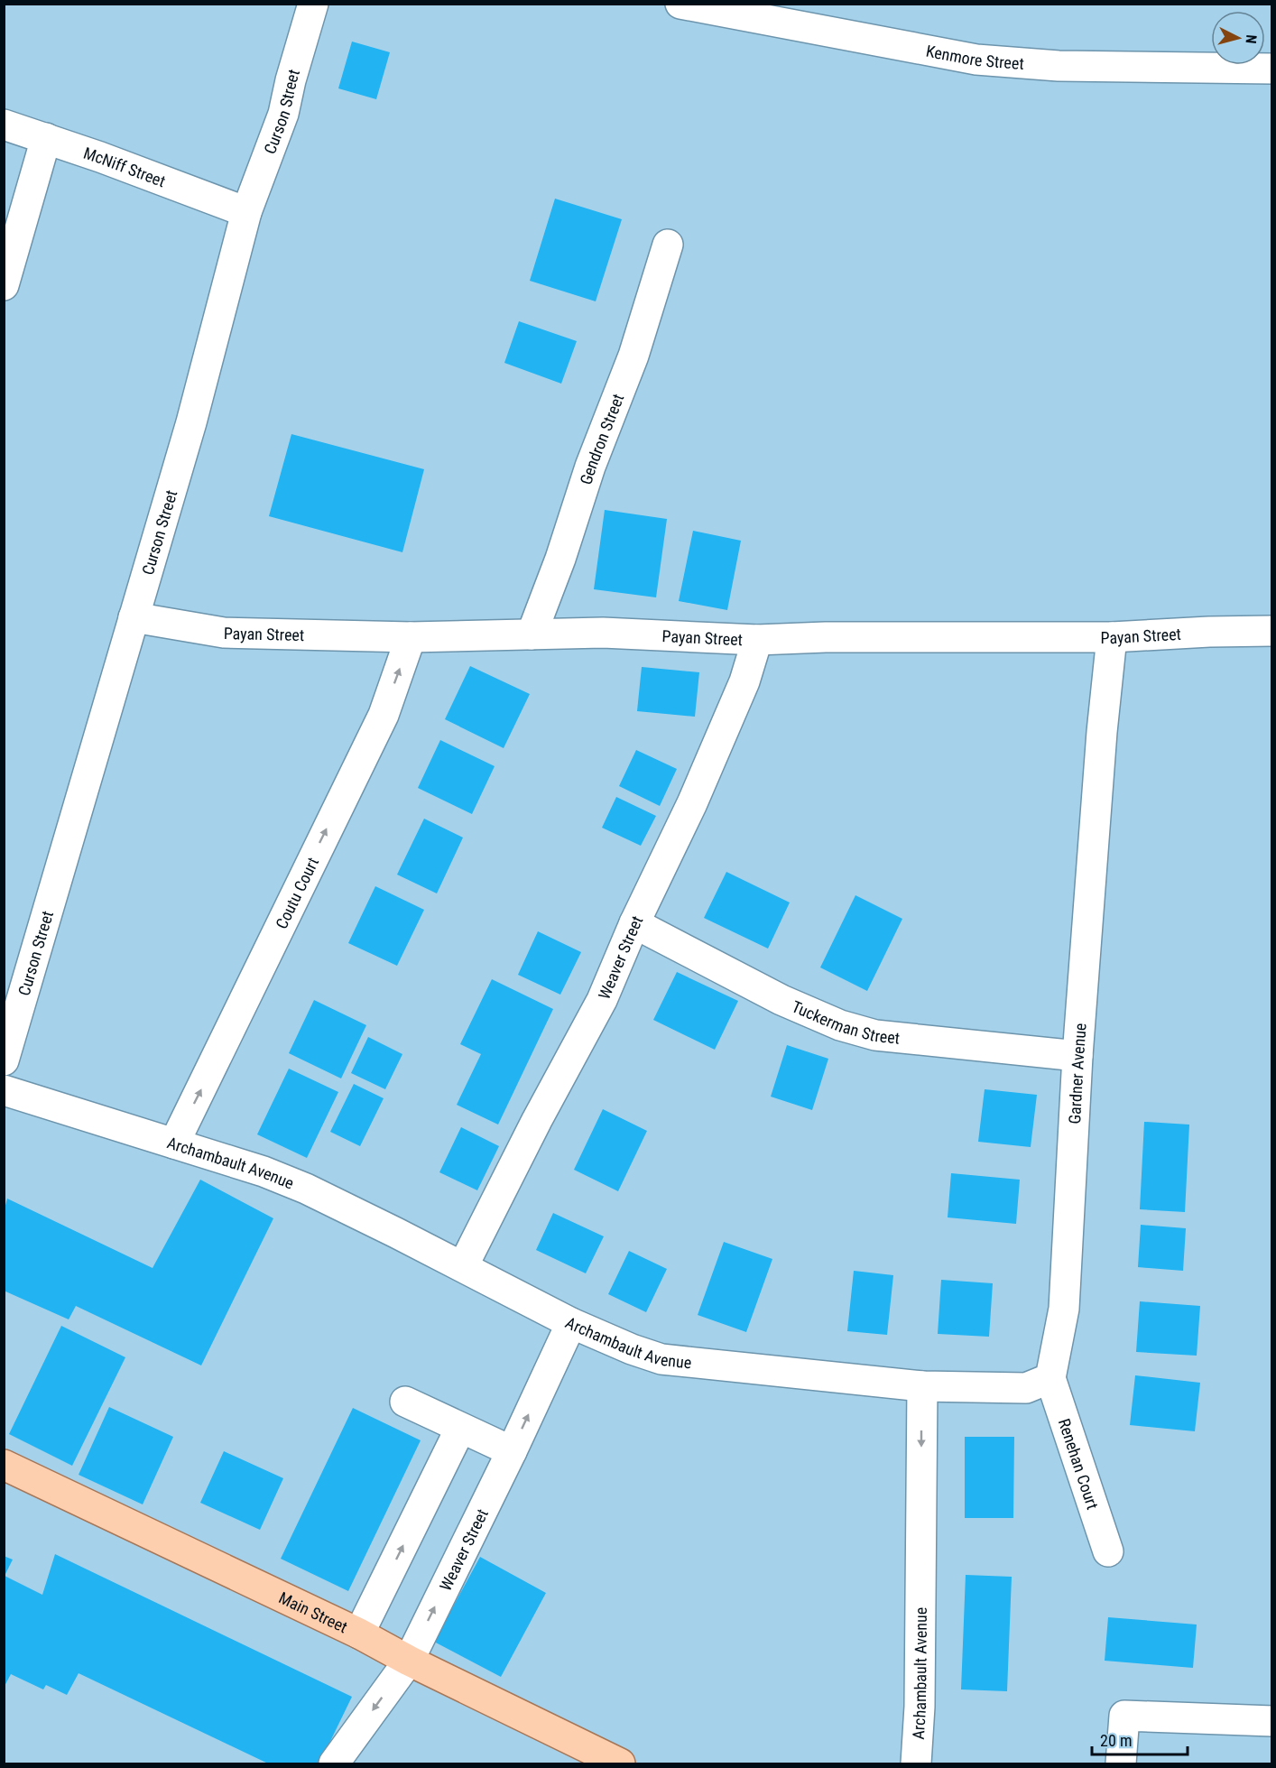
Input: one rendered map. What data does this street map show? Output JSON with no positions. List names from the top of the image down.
{
  "streets": {
    "main road": ["Main Street"],
    "street": [
      "Kenmore Street",
      "Curson Street",
      "McNiff Street",
      "Gendron Street",
      "Payan Street",
      "Coutu Court",
      "Weaver Street",
      "Tuckerman Street",
      "Gardner Avenue",
      "Archambault Avenue",
      "Renehan Court"
    ]
  },
  "crossings": [
    ["Curson Street", "McNiff Street"],
    ["Curson Street", "Payan Street"],
    ["Gendron Street", "Payan Street"],
    ["Payan Street", "Coutu Court"],
    ["Payan Street", "Weaver Street"],
    ["Payan Street", "Gardner Avenue"],
    ["Coutu Court", "Archambault Avenue"],
    ["Weaver Street", "Tuckerman Street"],
    ["Weaver Street", "Archambault Avenue"],
    ["Weaver Street", "Main Street"],
    ["Tuckerman Street", "Gardner Avenue"],
    ["Gardner Avenue", "Renehan Court"]
  ],
  "one_way": ["Coutu Court"],
  "scale_bar": "20 m",
  "north": "right"
}
